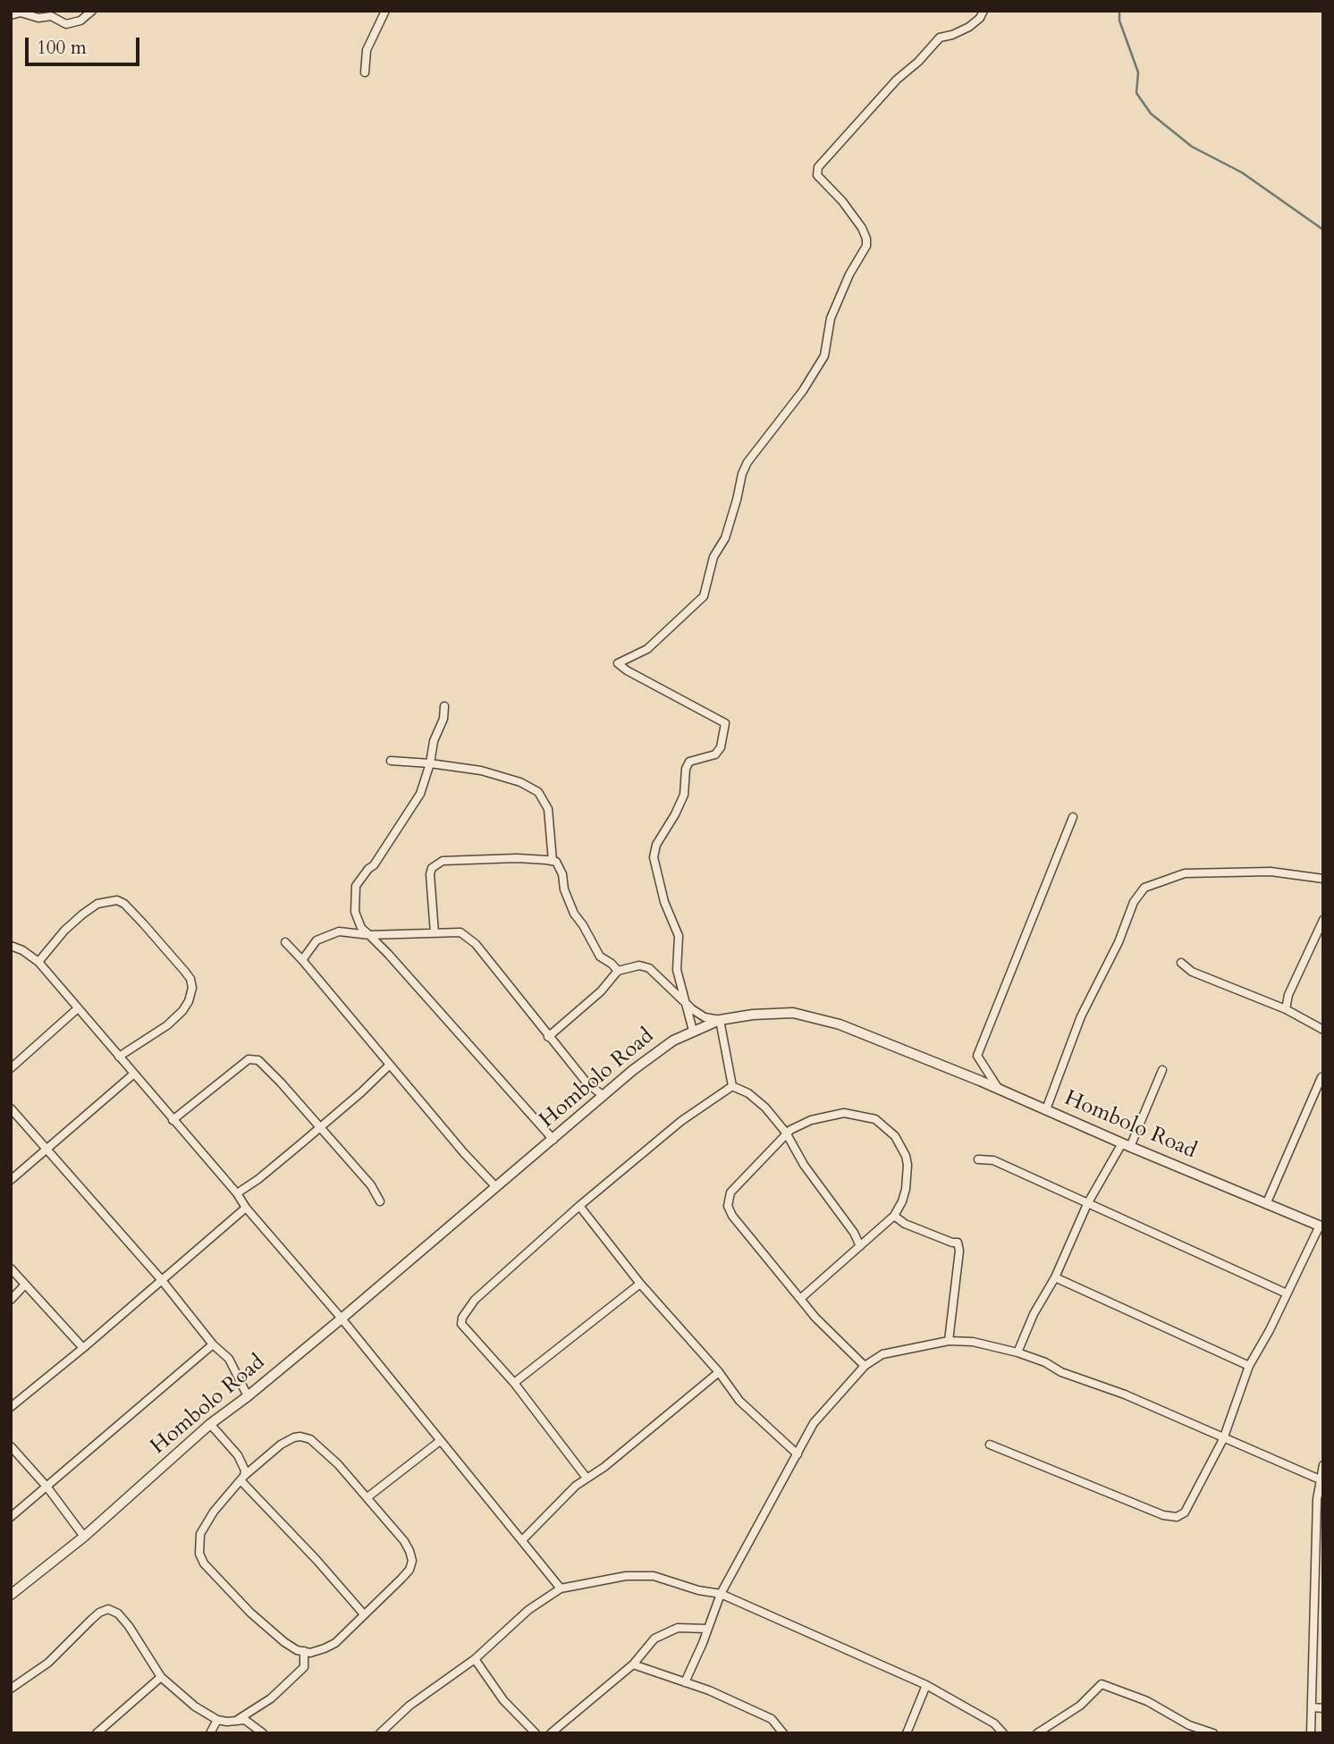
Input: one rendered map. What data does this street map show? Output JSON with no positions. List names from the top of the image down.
{
  "streets": {
    "street": ["Hombolo Road"]
  },
  "scale_bar": "100 m"
}
